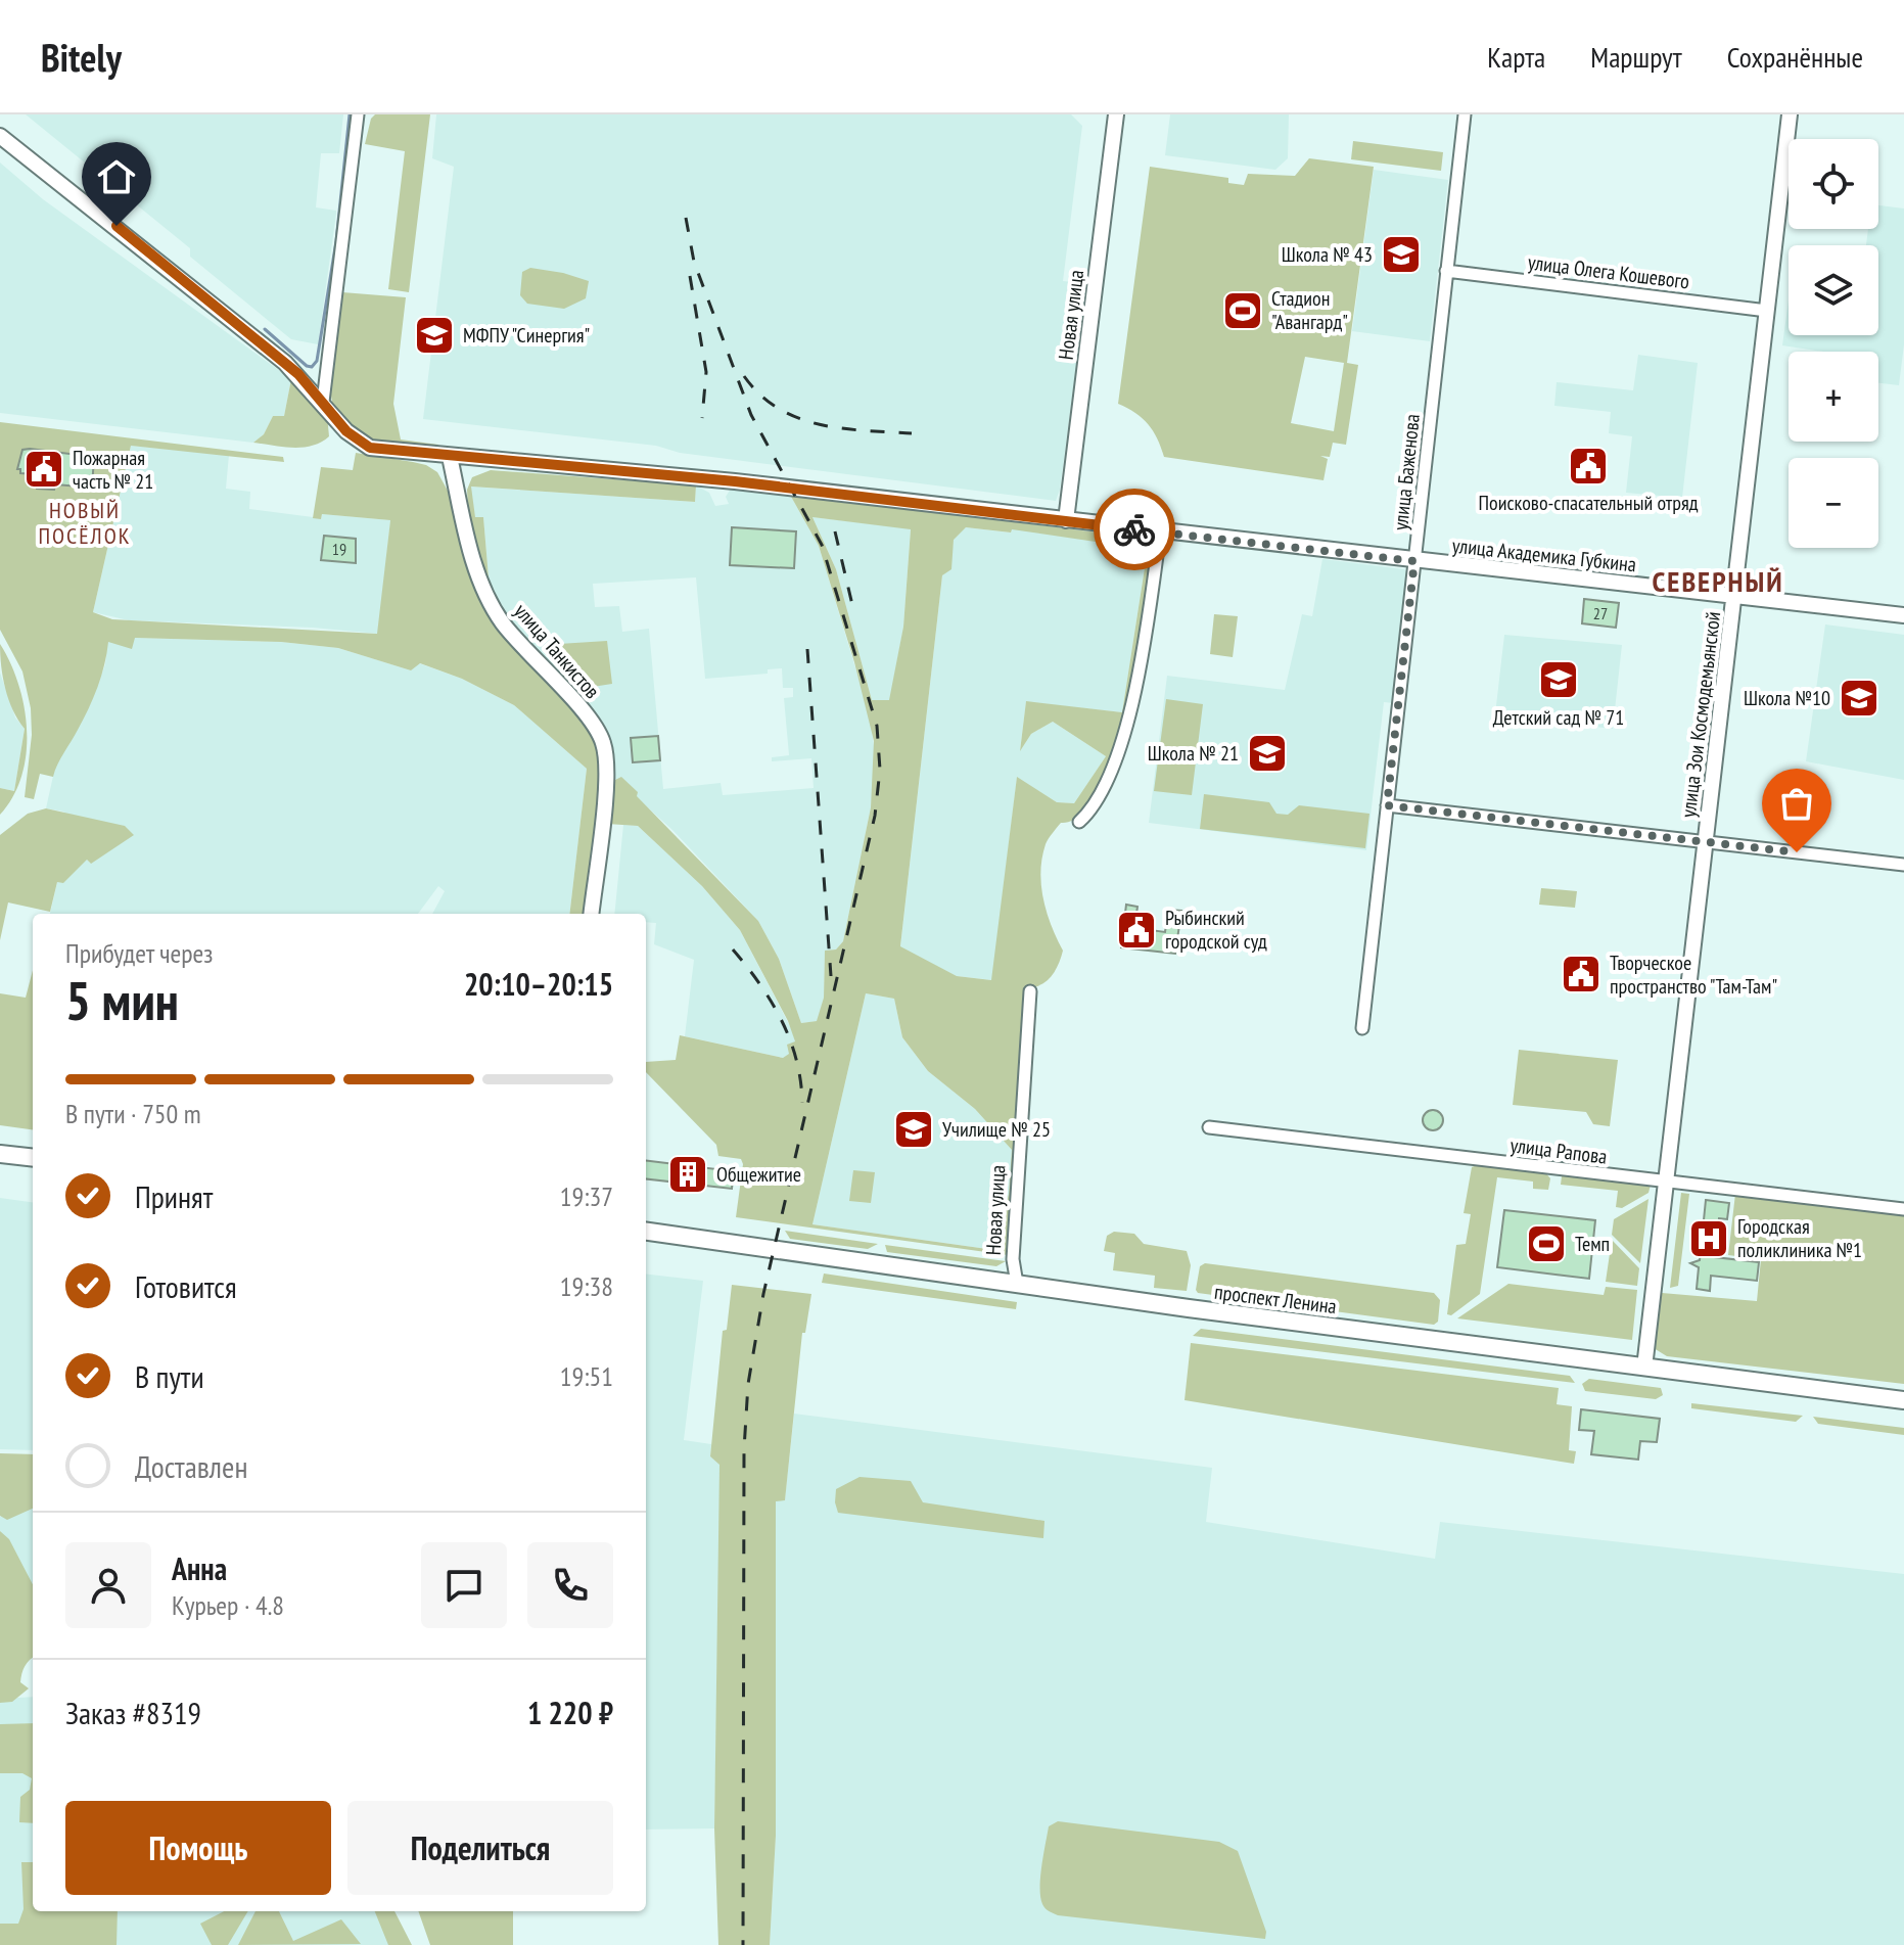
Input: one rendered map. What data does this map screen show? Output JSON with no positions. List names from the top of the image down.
{
  "streets": {
    "main road": ["проспект Ленина"],
    "street": [
      "улица Олега Кошевого",
      "Новая улица",
      "улица Баженова",
      "улица Академика Губкина",
      "улица Танкистов",
      "улица Зои Космодемьянской",
      "улица Рапова"
    ]
  },
  "crossings": [
    ["улица Олега Кошевого", "улица Баженова"],
    ["улица Олега Кошевого", "улица Зои Космодемьянской"],
    ["Новая улица", "улица Академика Губкина"],
    ["Новая улица", "проспект Ленина"],
    ["улица Баженова", "улица Академика Губкина"],
    ["улица Академика Губкина", "улица Танкистов"],
    ["улица Академика Губкина", "улица Зои Космодемьянской"],
    ["улица Зои Космодемьянской", "улица Рапова"],
    ["улица Зои Космодемьянской", "проспект Ленина"]
  ],
  "districts": ["НОВЫЙ ПОСЁЛОК", "СЕВЕРНЫЙ"],
  "places": {
    "school or university": [
      "Школа № 43",
      "МФПУ \"Синергия\"",
      "Детский сад № 71",
      "Школа №10",
      "Школа № 21",
      "Училище № 25"
    ],
    "sports": ["Стадион \"Авангард\"", "Темп"],
    "public building": [
      "Поисково-спасательный отряд",
      "Пожарная часть № 21",
      "Рыбинский городской суд",
      "Творческое пространство \"Там-Там\""
    ],
    "building": ["Общежитие"],
    "hospital": ["Городская поликлиника №1"]
  },
  "house_numbers": ["19", "27"],
  "page": {
    "header": "Bitely",
    "nav": ["Карта", "Маршрут", "Сохранённые"],
    "map_buttons": ["+", "−"],
    "heading": ["5 мин", "Прибудет через", "20:10–20:15"],
    "panel": [
      "Анна",
      "Курьер · 4.8",
      "Заказ #8319",
      "1 220 ₽"
    ],
    "bar": "В пути · 750 m",
    "list": [
      ["Принят", "19:37"],
      ["Готовится", "19:38"],
      ["В пути", "19:51"],
      "Доставлен"
    ],
    "buttons": ["Помощь", "Поделиться"]
  }
}
